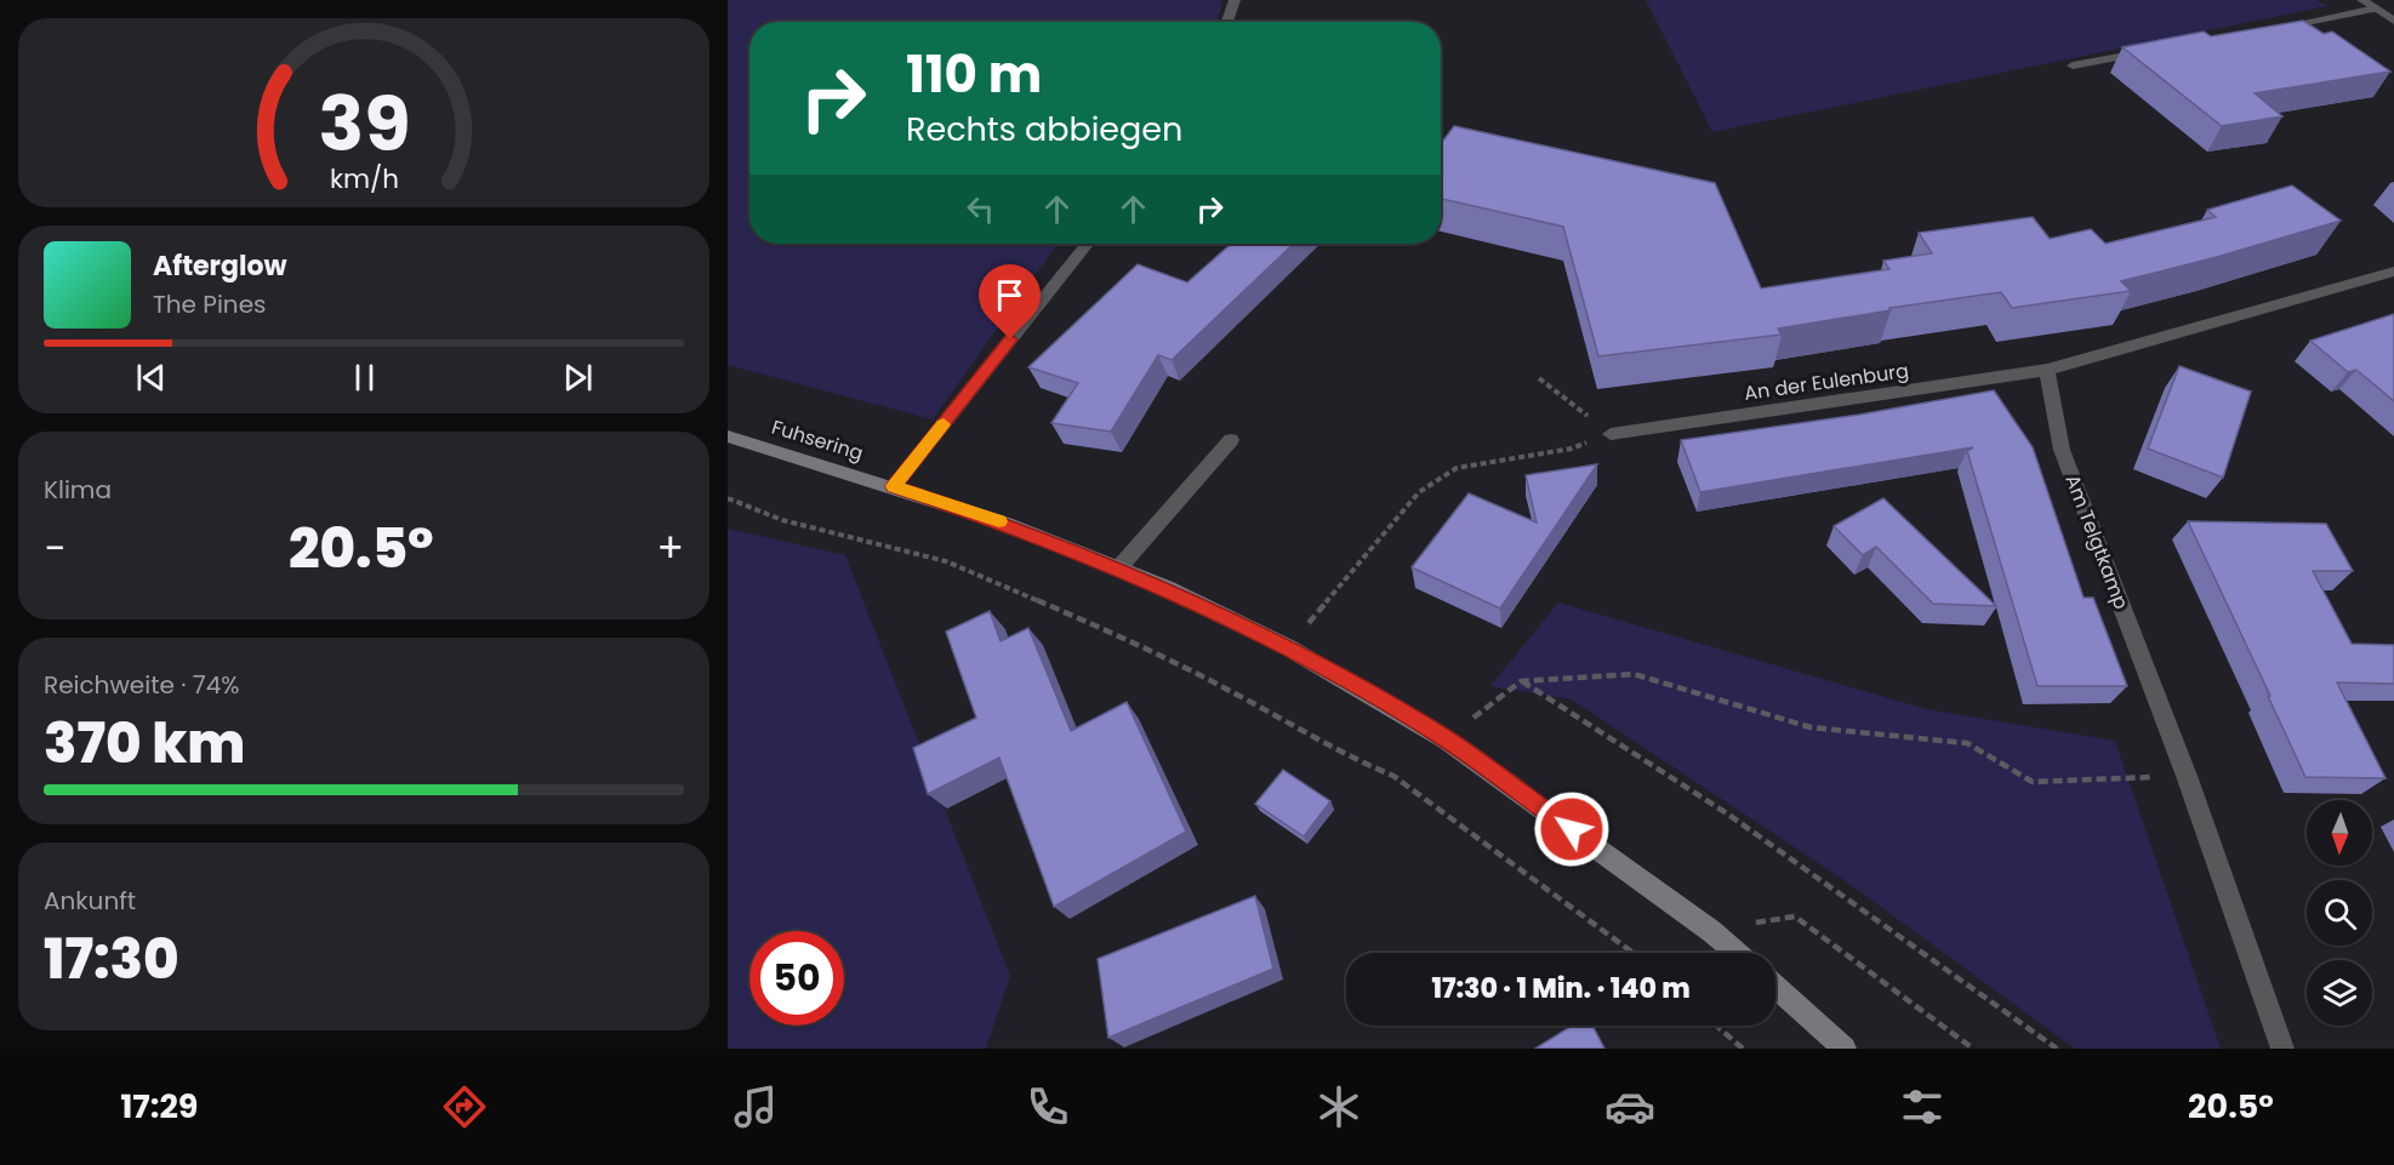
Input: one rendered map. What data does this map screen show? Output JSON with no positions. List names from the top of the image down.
{
  "streets": {
    "main road": ["Fuhsering"],
    "street": ["An der Eulenburg", "Am Telgtkamp"]
  },
  "crossings": [
    ["An der Eulenburg", "Am Telgtkamp"]
  ],
  "north": "bottom",
  "page": {
    "turn": ["110 m", "Rechts abbiegen"],
    "song": ["Afterglow", "The Pines"],
    "tile": [
      "Klima",
      ["Reichweite · 74%", "370 km"],
      ["Ankunft", "17:30"]
    ],
    "heat": ["−", "20.5°", "+"],
    "limit": "50",
    "trip": "17:30 · 1 Min. · 140 m",
    "tabs": ["17:29", "20.5°"],
    "gauge": ["39", "km/h"]
  }
}
